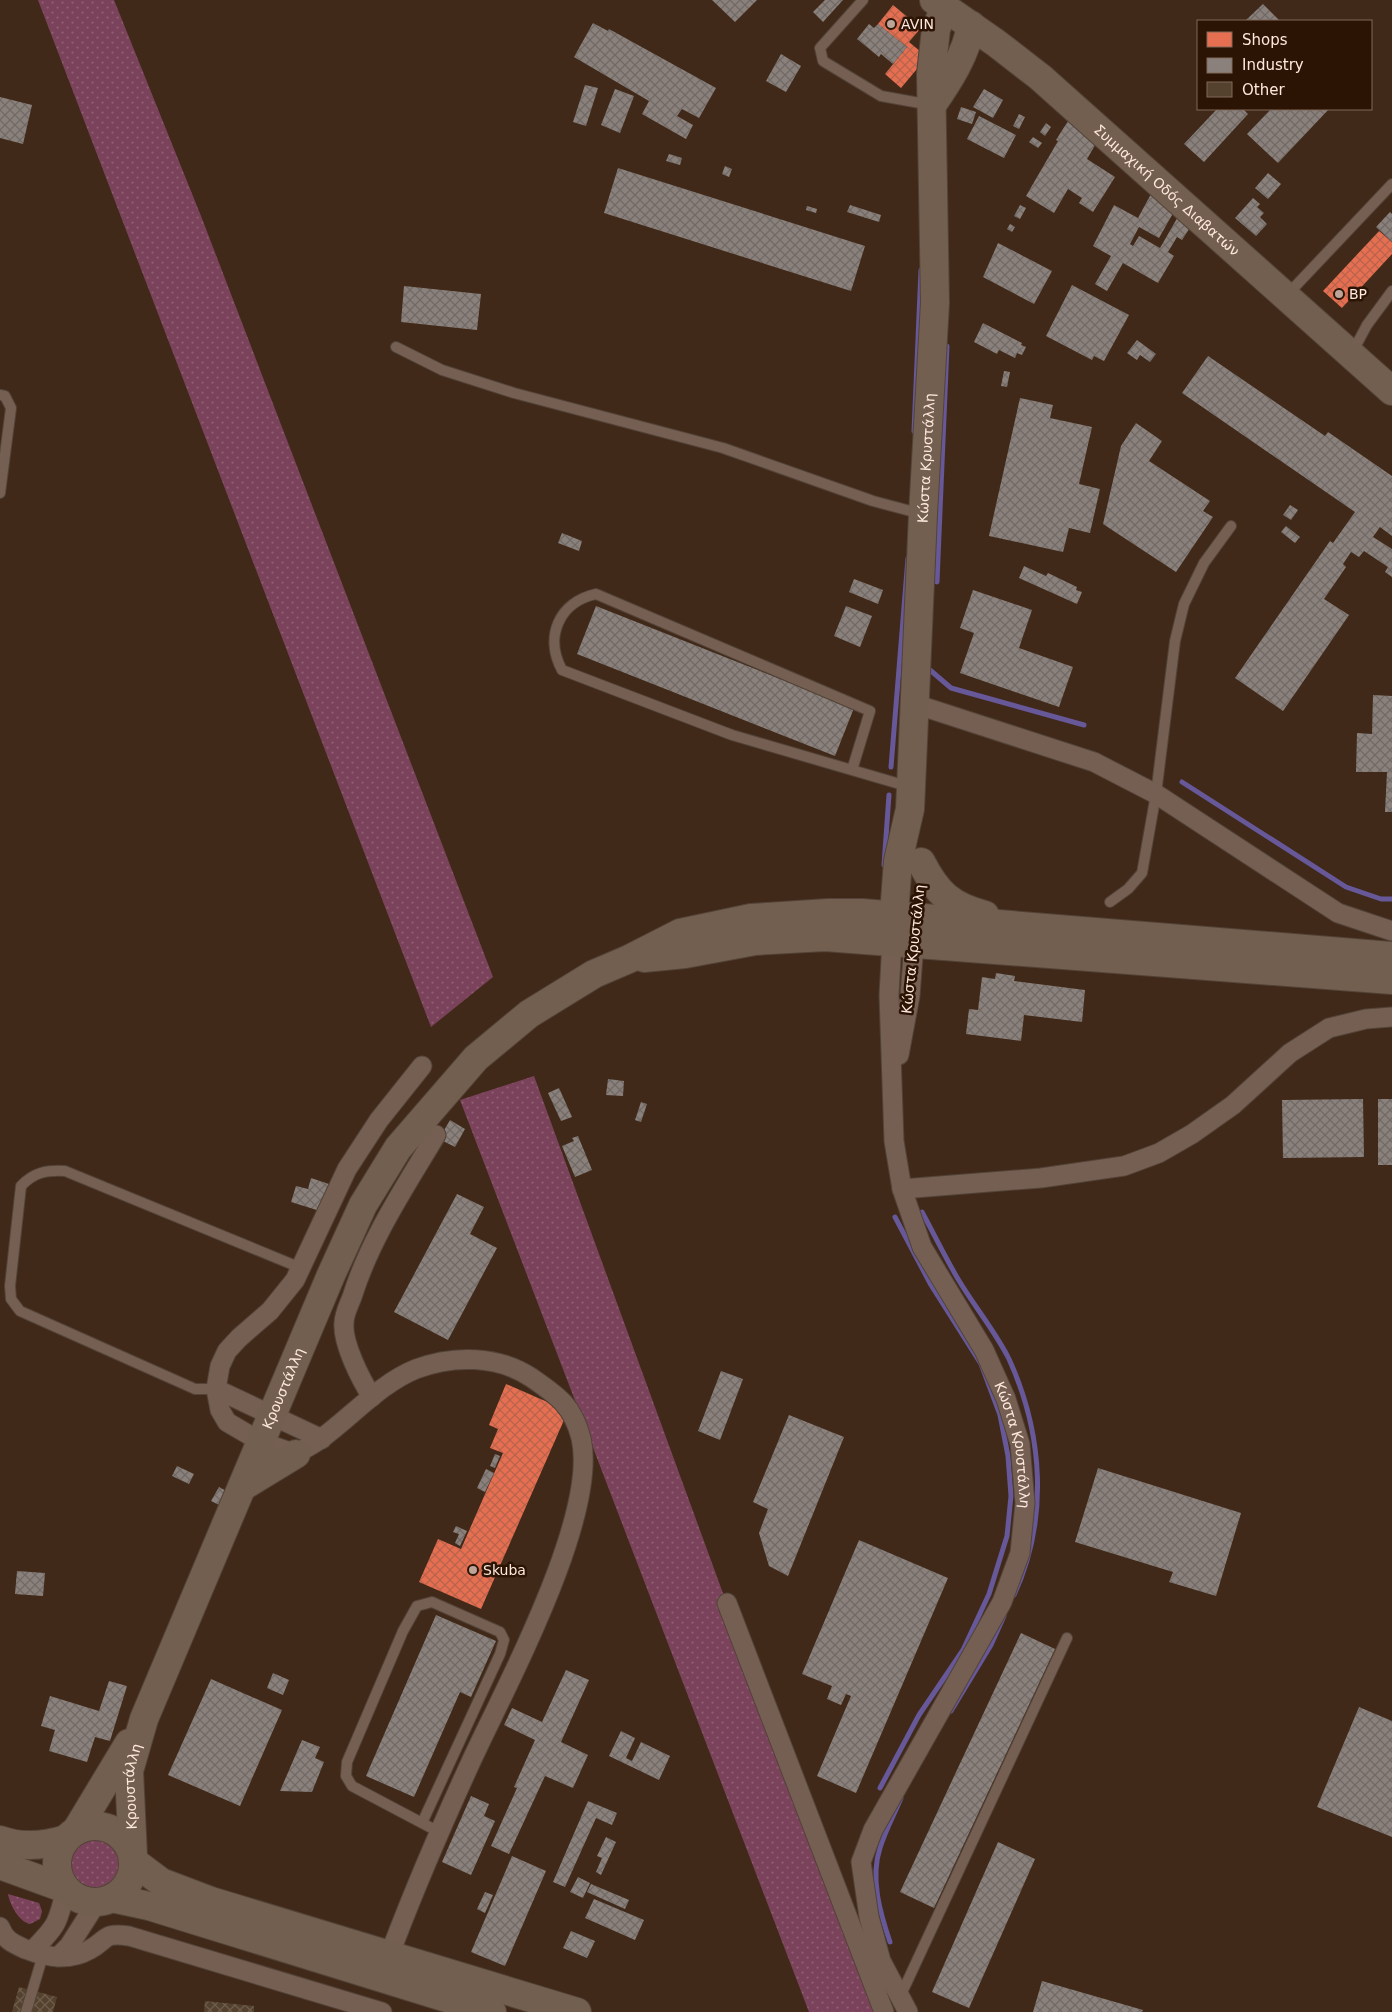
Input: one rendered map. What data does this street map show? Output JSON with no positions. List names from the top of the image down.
{
  "streets": {
    "street": ["Συμμαχική Οδός Διαβατών", "Κώστα Κρυστάλλη", "Κρουστάλλη"]
  },
  "crossings": [
    ["Συμμαχική Οδός Διαβατών", "Κώστα Κρυστάλλη"],
    ["Κώστα Κρυστάλλη", "Κρουστάλλη"]
  ],
  "places": ["AVIN", "BP", "Skuba"],
  "legend": ["Shops", "Industry", "Other"]
}
